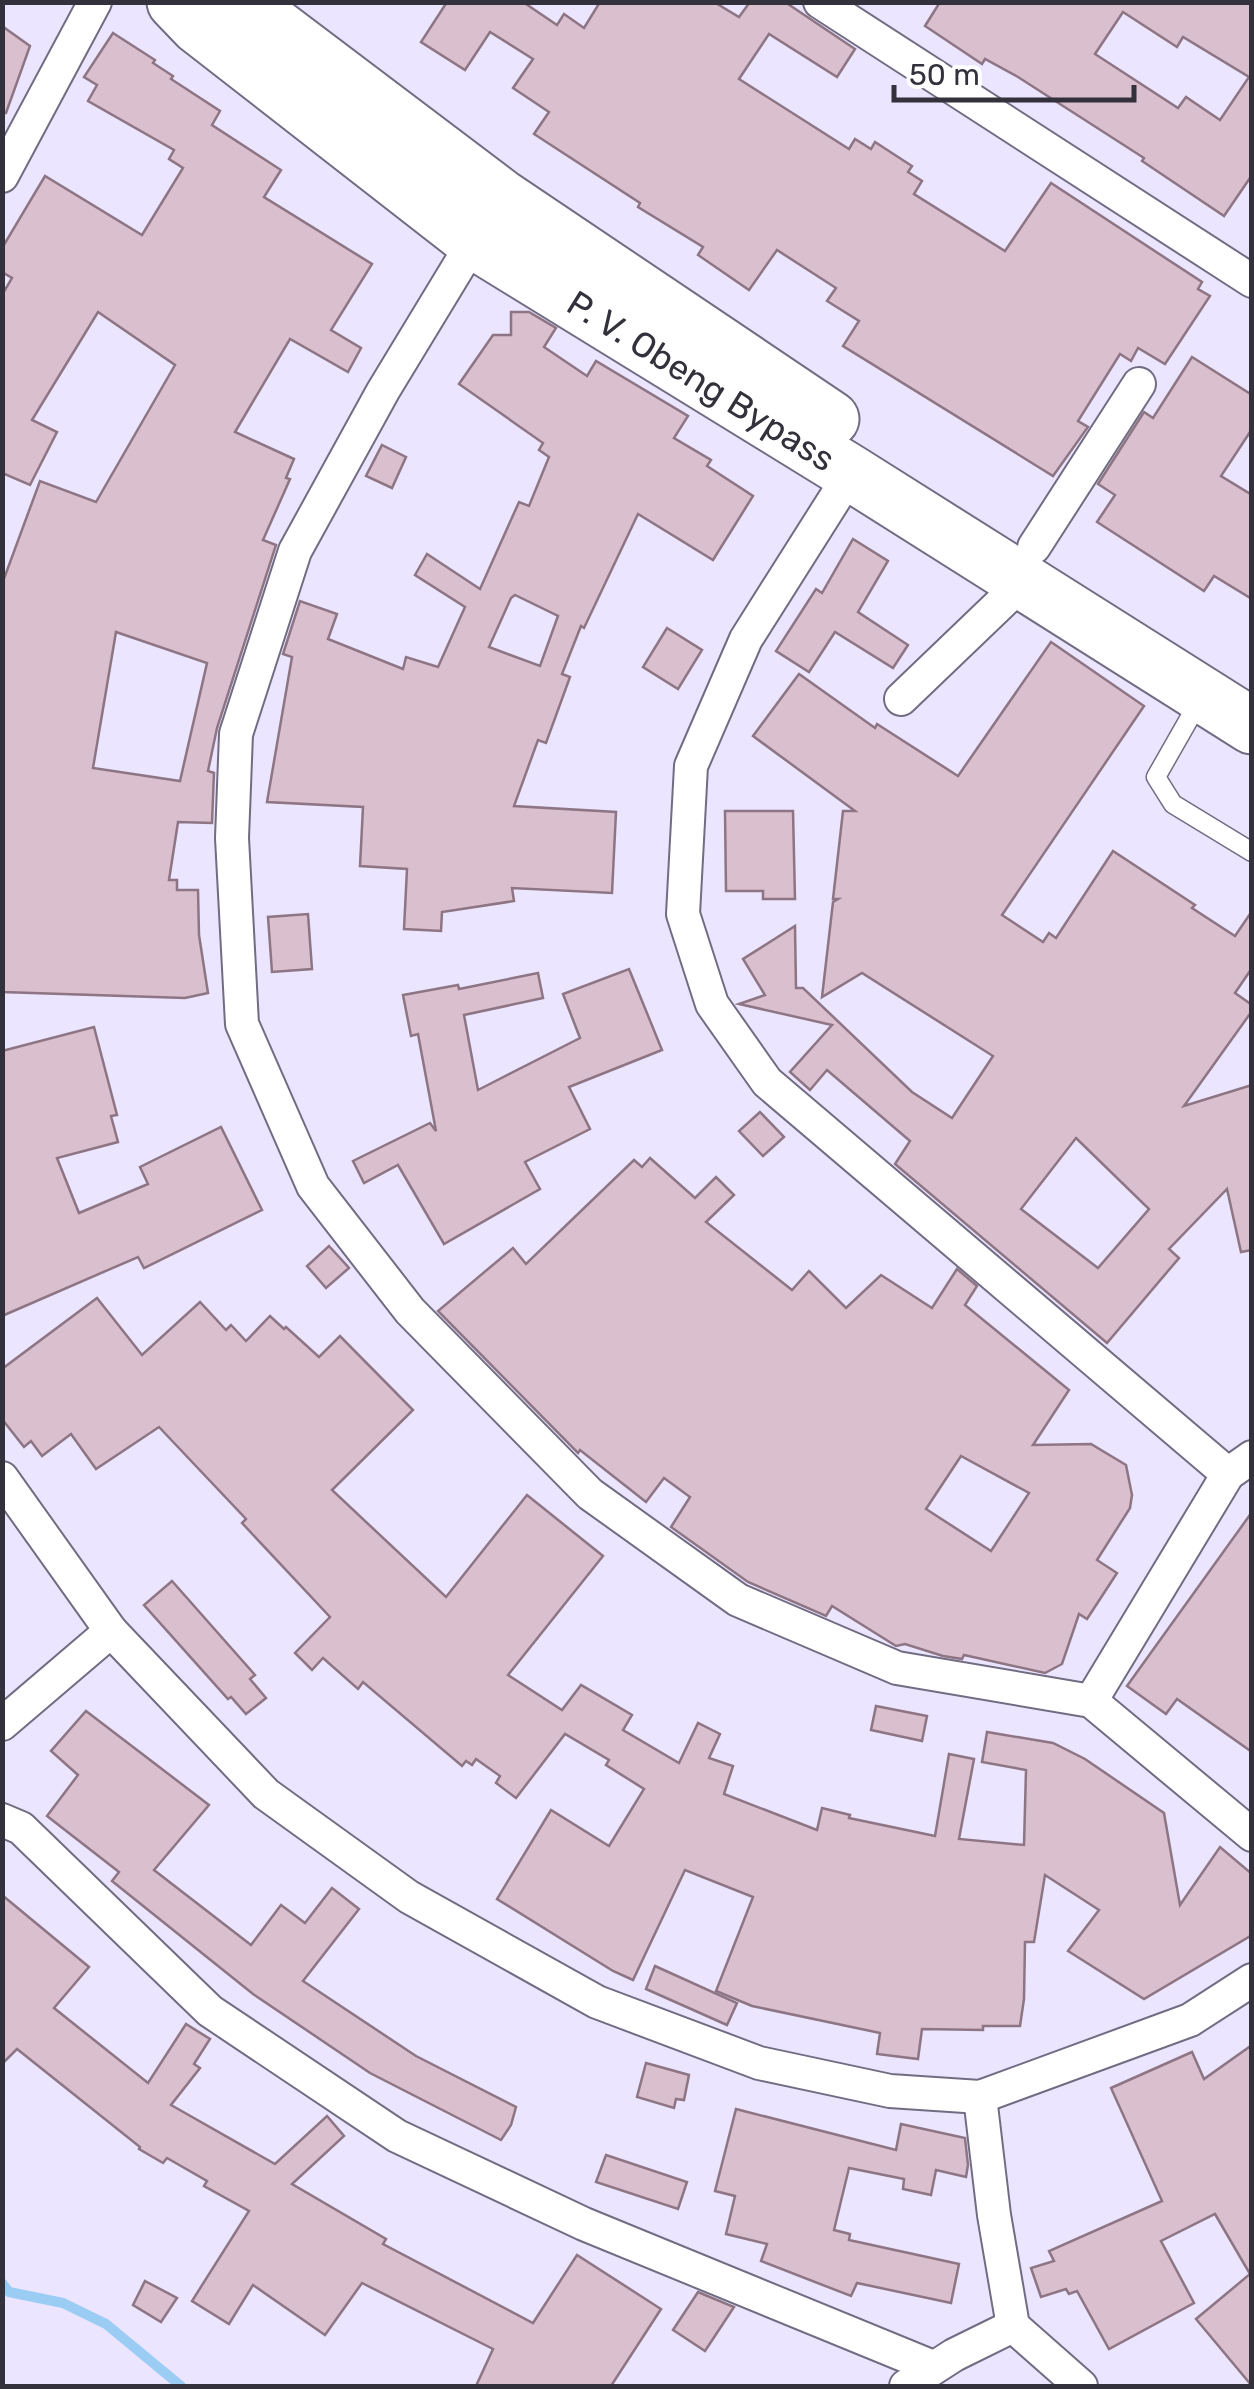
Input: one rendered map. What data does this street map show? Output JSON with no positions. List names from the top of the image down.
{
  "streets": {
    "highway": ["P. V. Obeng Bypass"]
  },
  "scale_bar": "50 m"
}
